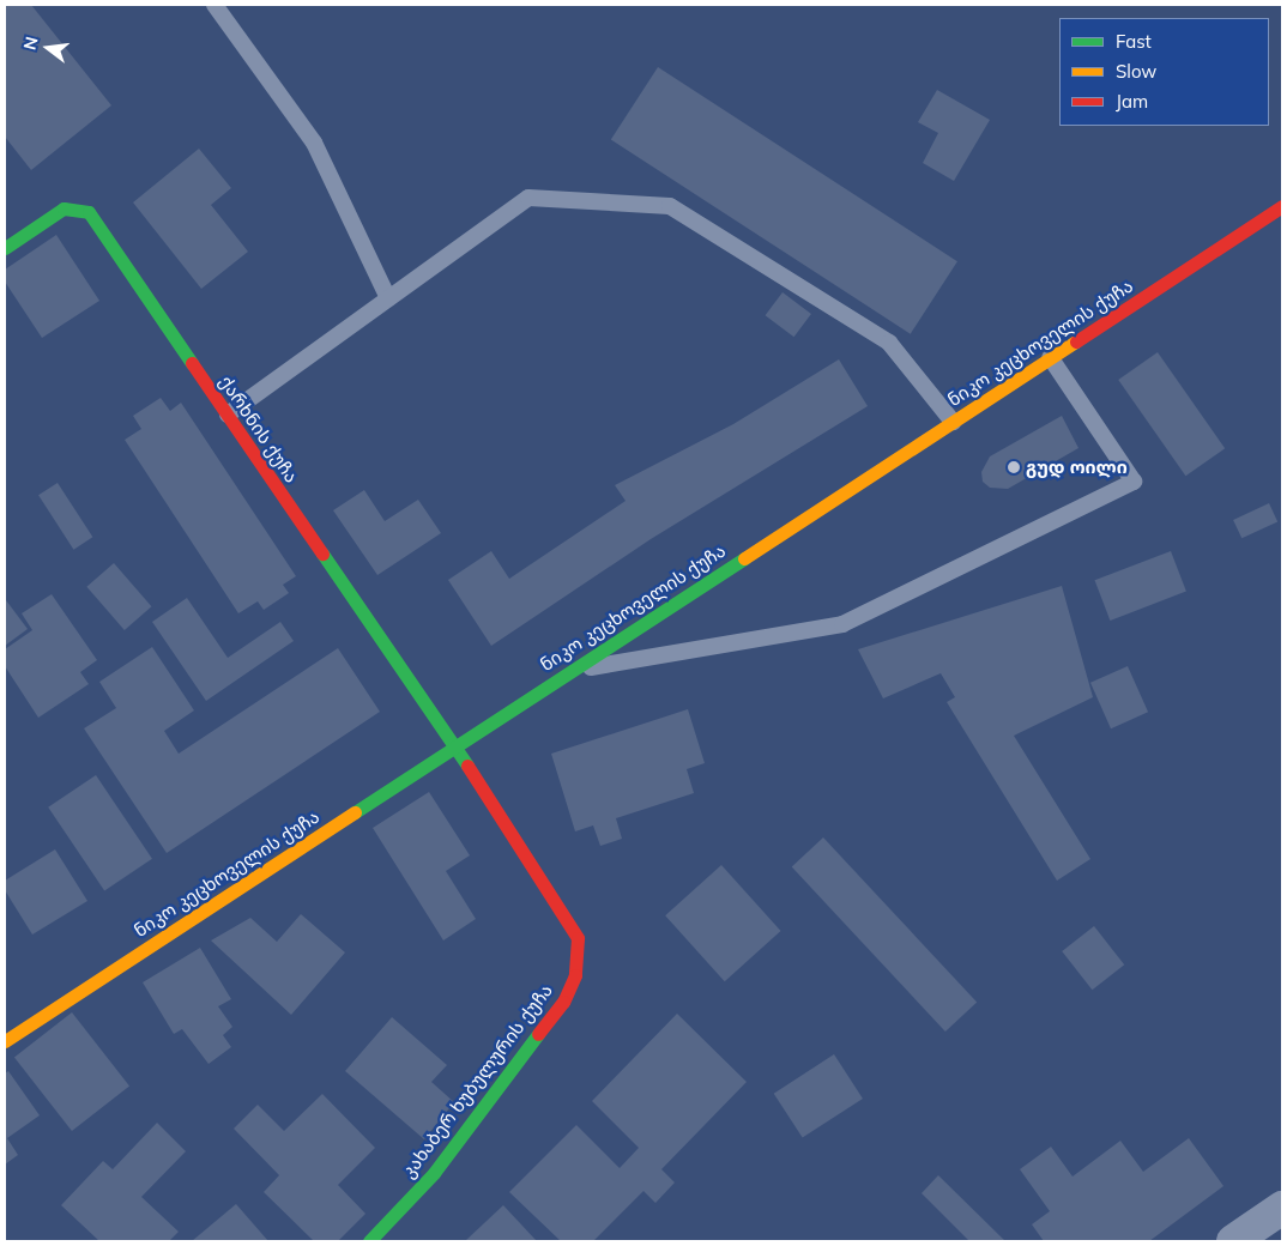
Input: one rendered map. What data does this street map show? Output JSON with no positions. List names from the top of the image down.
{
  "streets": {
    "main road": ["ნიკო კეცხოველის ქუჩა", "ქარხნის ქუჩა", "კახაბერ ხუბულურის ქუჩა"]
  },
  "crossings": [
    ["ნიკო კეცხოველის ქუჩა", "ქარხნის ქუჩა"],
    ["ნიკო კეცხოველის ქუჩა", "კახაბერ ხუბულურის ქუჩა"],
    ["ქარხნის ქუჩა", "კახაბერ ხუბულურის ქუჩა"]
  ],
  "places": ["გუდ ოილი"],
  "legend": ["Fast", "Slow", "Jam"],
  "north": "left"
}
